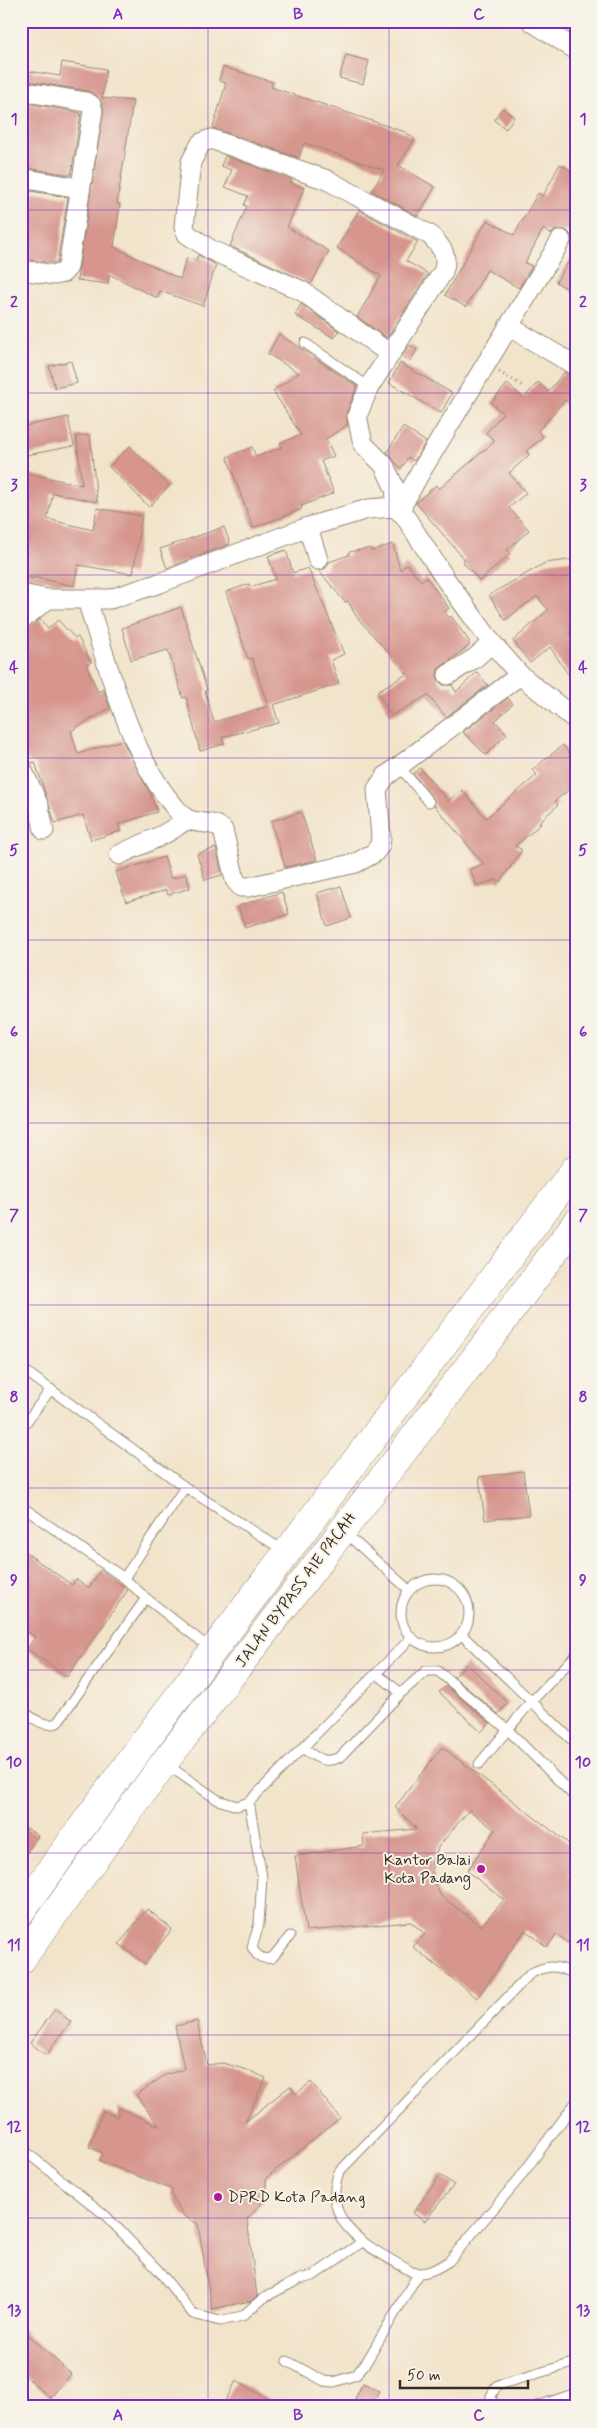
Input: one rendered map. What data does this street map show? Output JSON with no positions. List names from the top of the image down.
{
  "streets": {
    "highway": ["JALAN BYPASS AIE PACAH"]
  },
  "places": ["Kantor Balai Kota Padang", "DPRD Kota Padang"],
  "scale_bar": "50 m",
  "grid": {
    "columns": ["A", "B", "C"],
    "rows": [
      "1",
      "2",
      "3",
      "4",
      "5",
      "6",
      "7",
      "8",
      "9",
      "10",
      "11",
      "12",
      "13"
    ]
  }
}
